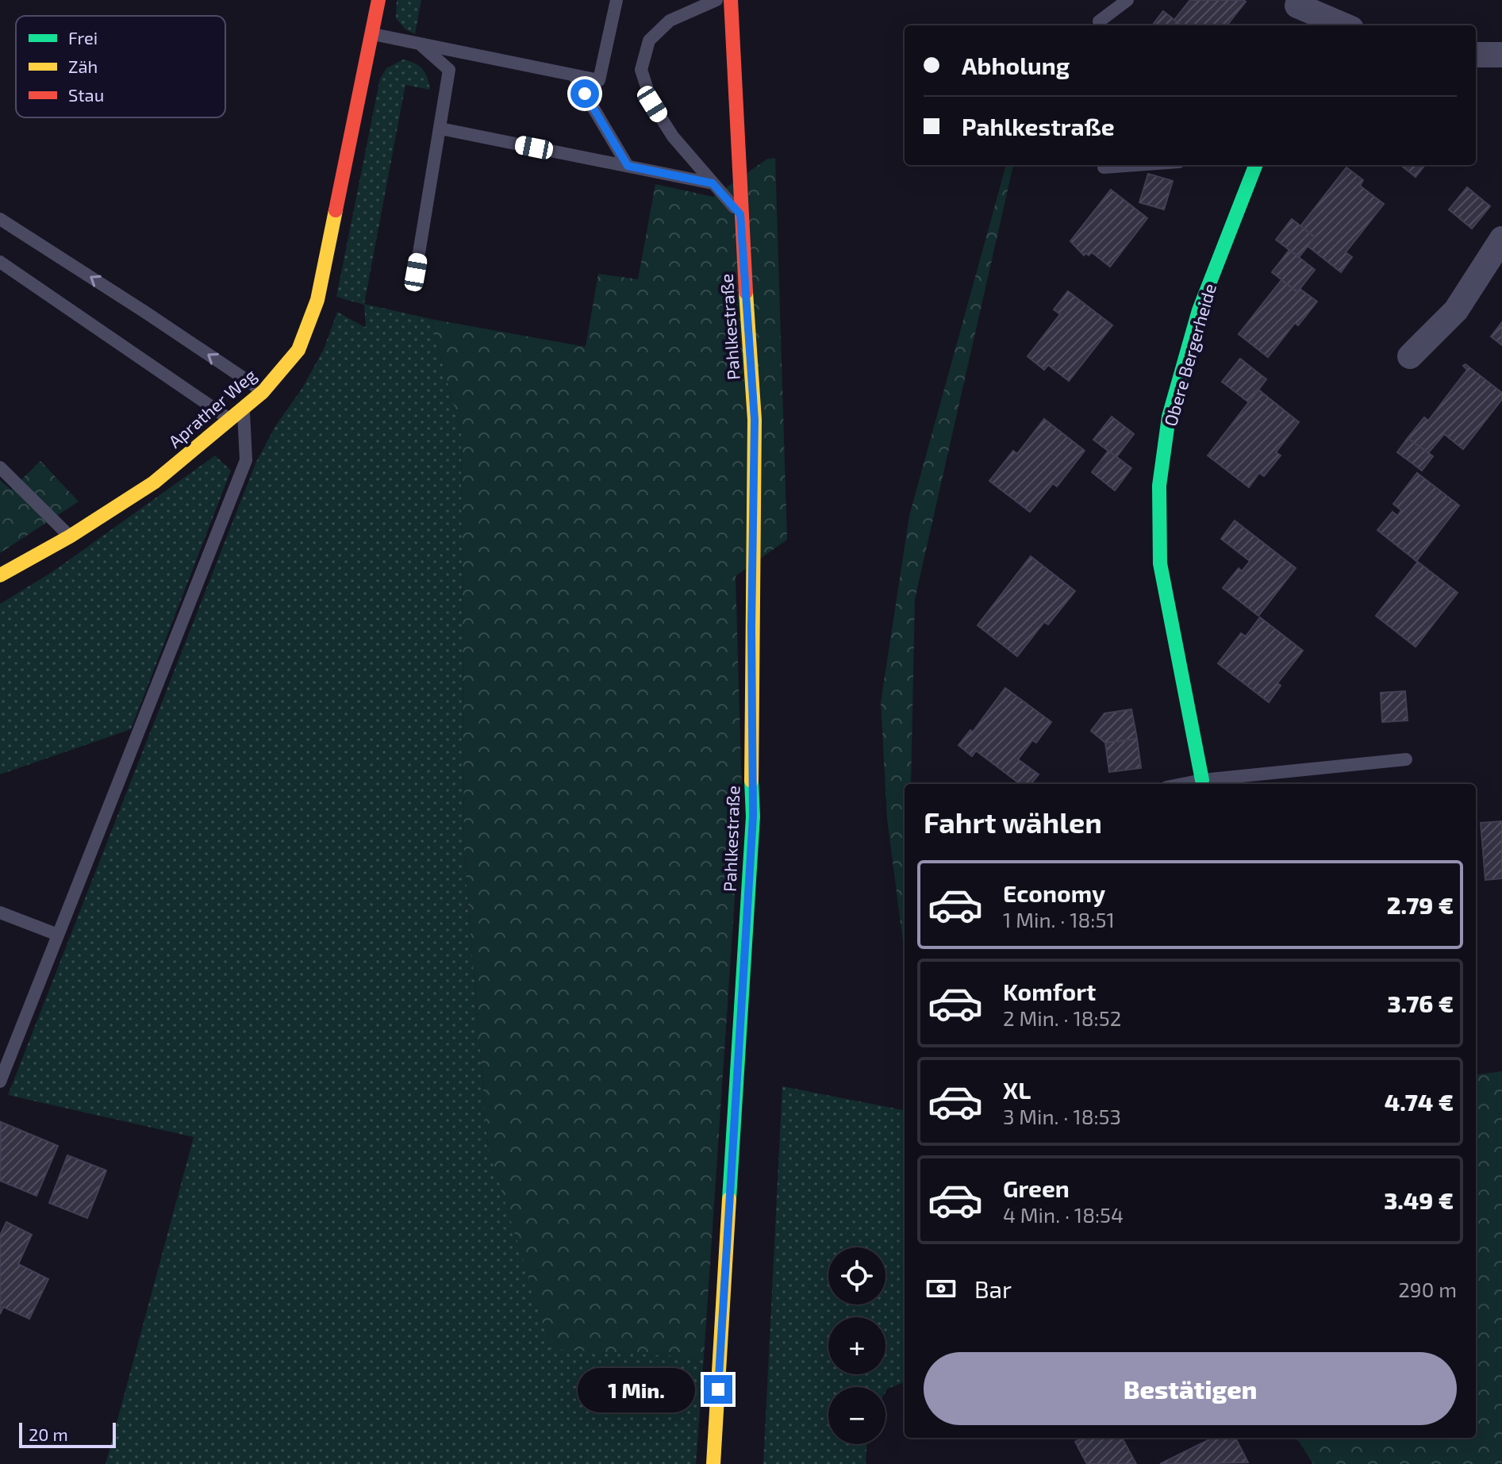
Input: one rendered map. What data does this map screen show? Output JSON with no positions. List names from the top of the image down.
{
  "streets": {
    "street": ["Pahlkestraße", "Obere Bergerheide", "Aprather Weg"]
  },
  "legend": ["Frei", "Zäh", "Stau"],
  "scale_bar": "20 m",
  "page": {
    "banner": ["Abholung", "Pahlkestraße"],
    "heading": "Fahrt wählen",
    "list": [
      {
        "name": "Economy",
        "note": "1 Min. · 18:51",
        "value": "2.79 €"
      },
      {
        "name": "Komfort",
        "note": "2 Min. · 18:52",
        "value": "3.76 €"
      },
      {
        "name": "XL",
        "note": "3 Min. · 18:53",
        "value": "4.74 €"
      },
      {
        "name": "Green",
        "note": "4 Min. · 18:54",
        "value": "3.49 €"
      }
    ],
    "map_buttons": ["+", "−"],
    "pay": ["Bar", "290 m"],
    "buttons": "Bestätigen",
    "bubble": "1 Min.",
    "scale": "20 m"
  }
}
